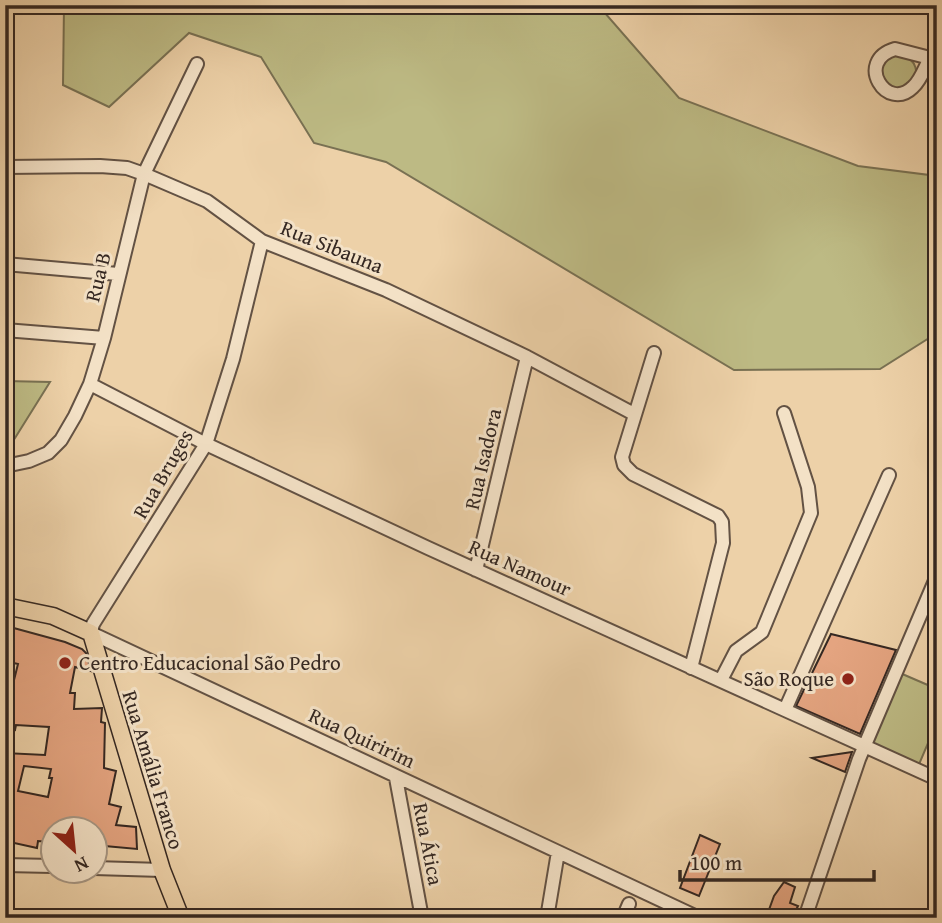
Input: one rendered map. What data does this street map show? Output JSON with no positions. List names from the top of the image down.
{
  "streets": {
    "main road": ["Rua Quiririm", "Rua Amália Franco"],
    "street": [
      "Rua Sibauna",
      "Rua B",
      "Rua Isadora",
      "Rua Bruges",
      "Rua Namour",
      "Rua Ática"
    ]
  },
  "crossings": [
    ["Rua Sibauna", "Rua B"],
    ["Rua Sibauna", "Rua Isadora"],
    ["Rua Sibauna", "Rua Bruges"],
    ["Rua B", "Rua Namour"],
    ["Rua Isadora", "Rua Namour"],
    ["Rua Bruges", "Rua Namour"],
    ["Rua Bruges", "Rua Quiririm"],
    ["Rua Bruges", "Rua Amália Franco"],
    ["Rua Quiririm", "Rua Amália Franco"],
    ["Rua Quiririm", "Rua Ática"]
  ],
  "places": ["Centro Educacional São Pedro", "São Roque"],
  "scale_bar": "100 m",
  "north": "bottom right"
}
